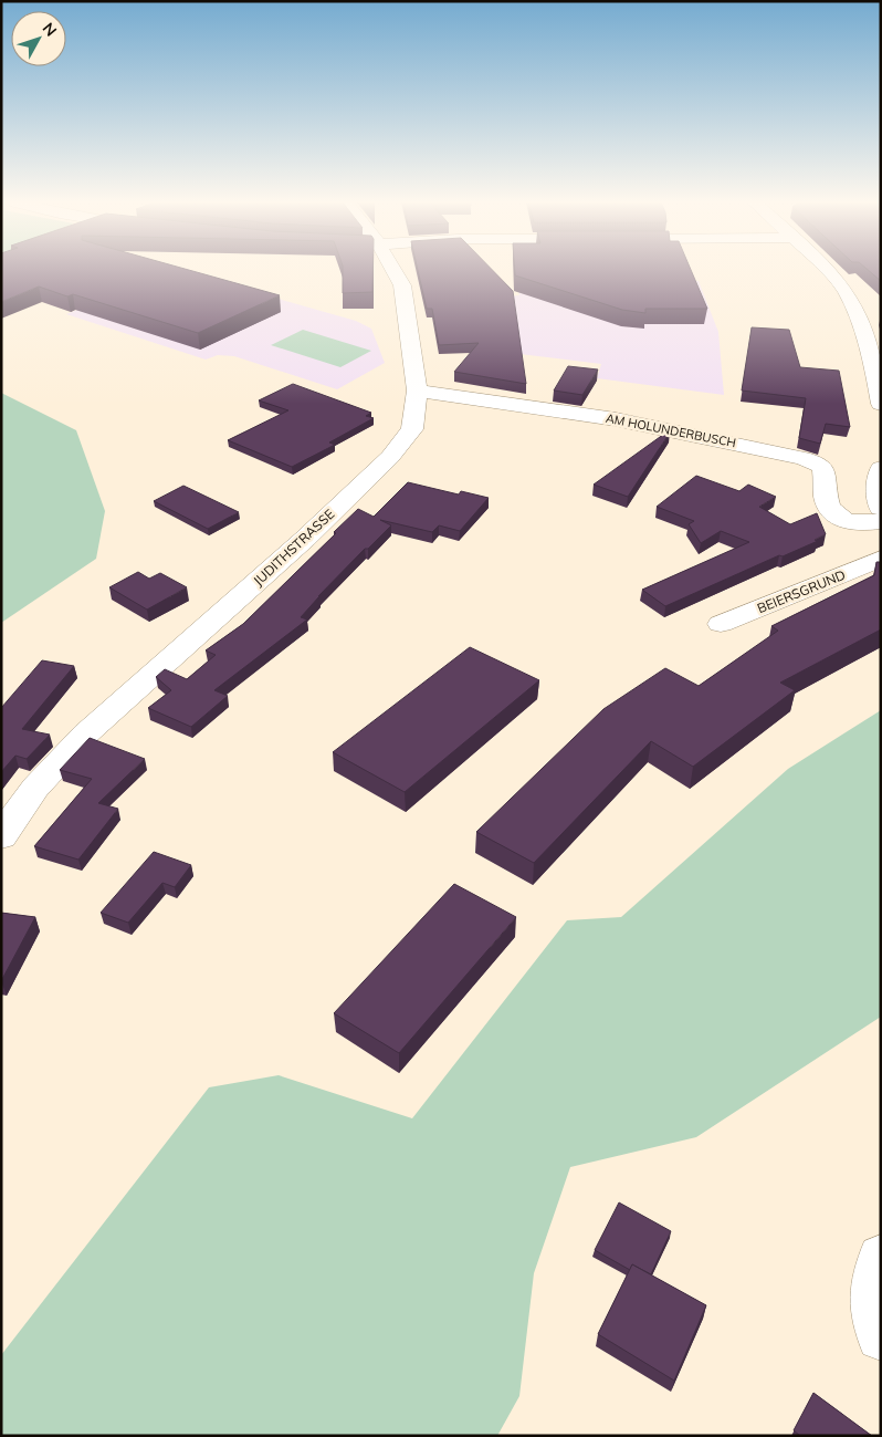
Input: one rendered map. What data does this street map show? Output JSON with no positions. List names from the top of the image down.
{
  "streets": {
    "street": ["AM HOLUNDERBUSCH", "JUDITHSTRASSE", "BEIERSGRUND"]
  },
  "crossings": [
    ["AM HOLUNDERBUSCH", "JUDITHSTRASSE"]
  ],
  "north": "top right"
}
